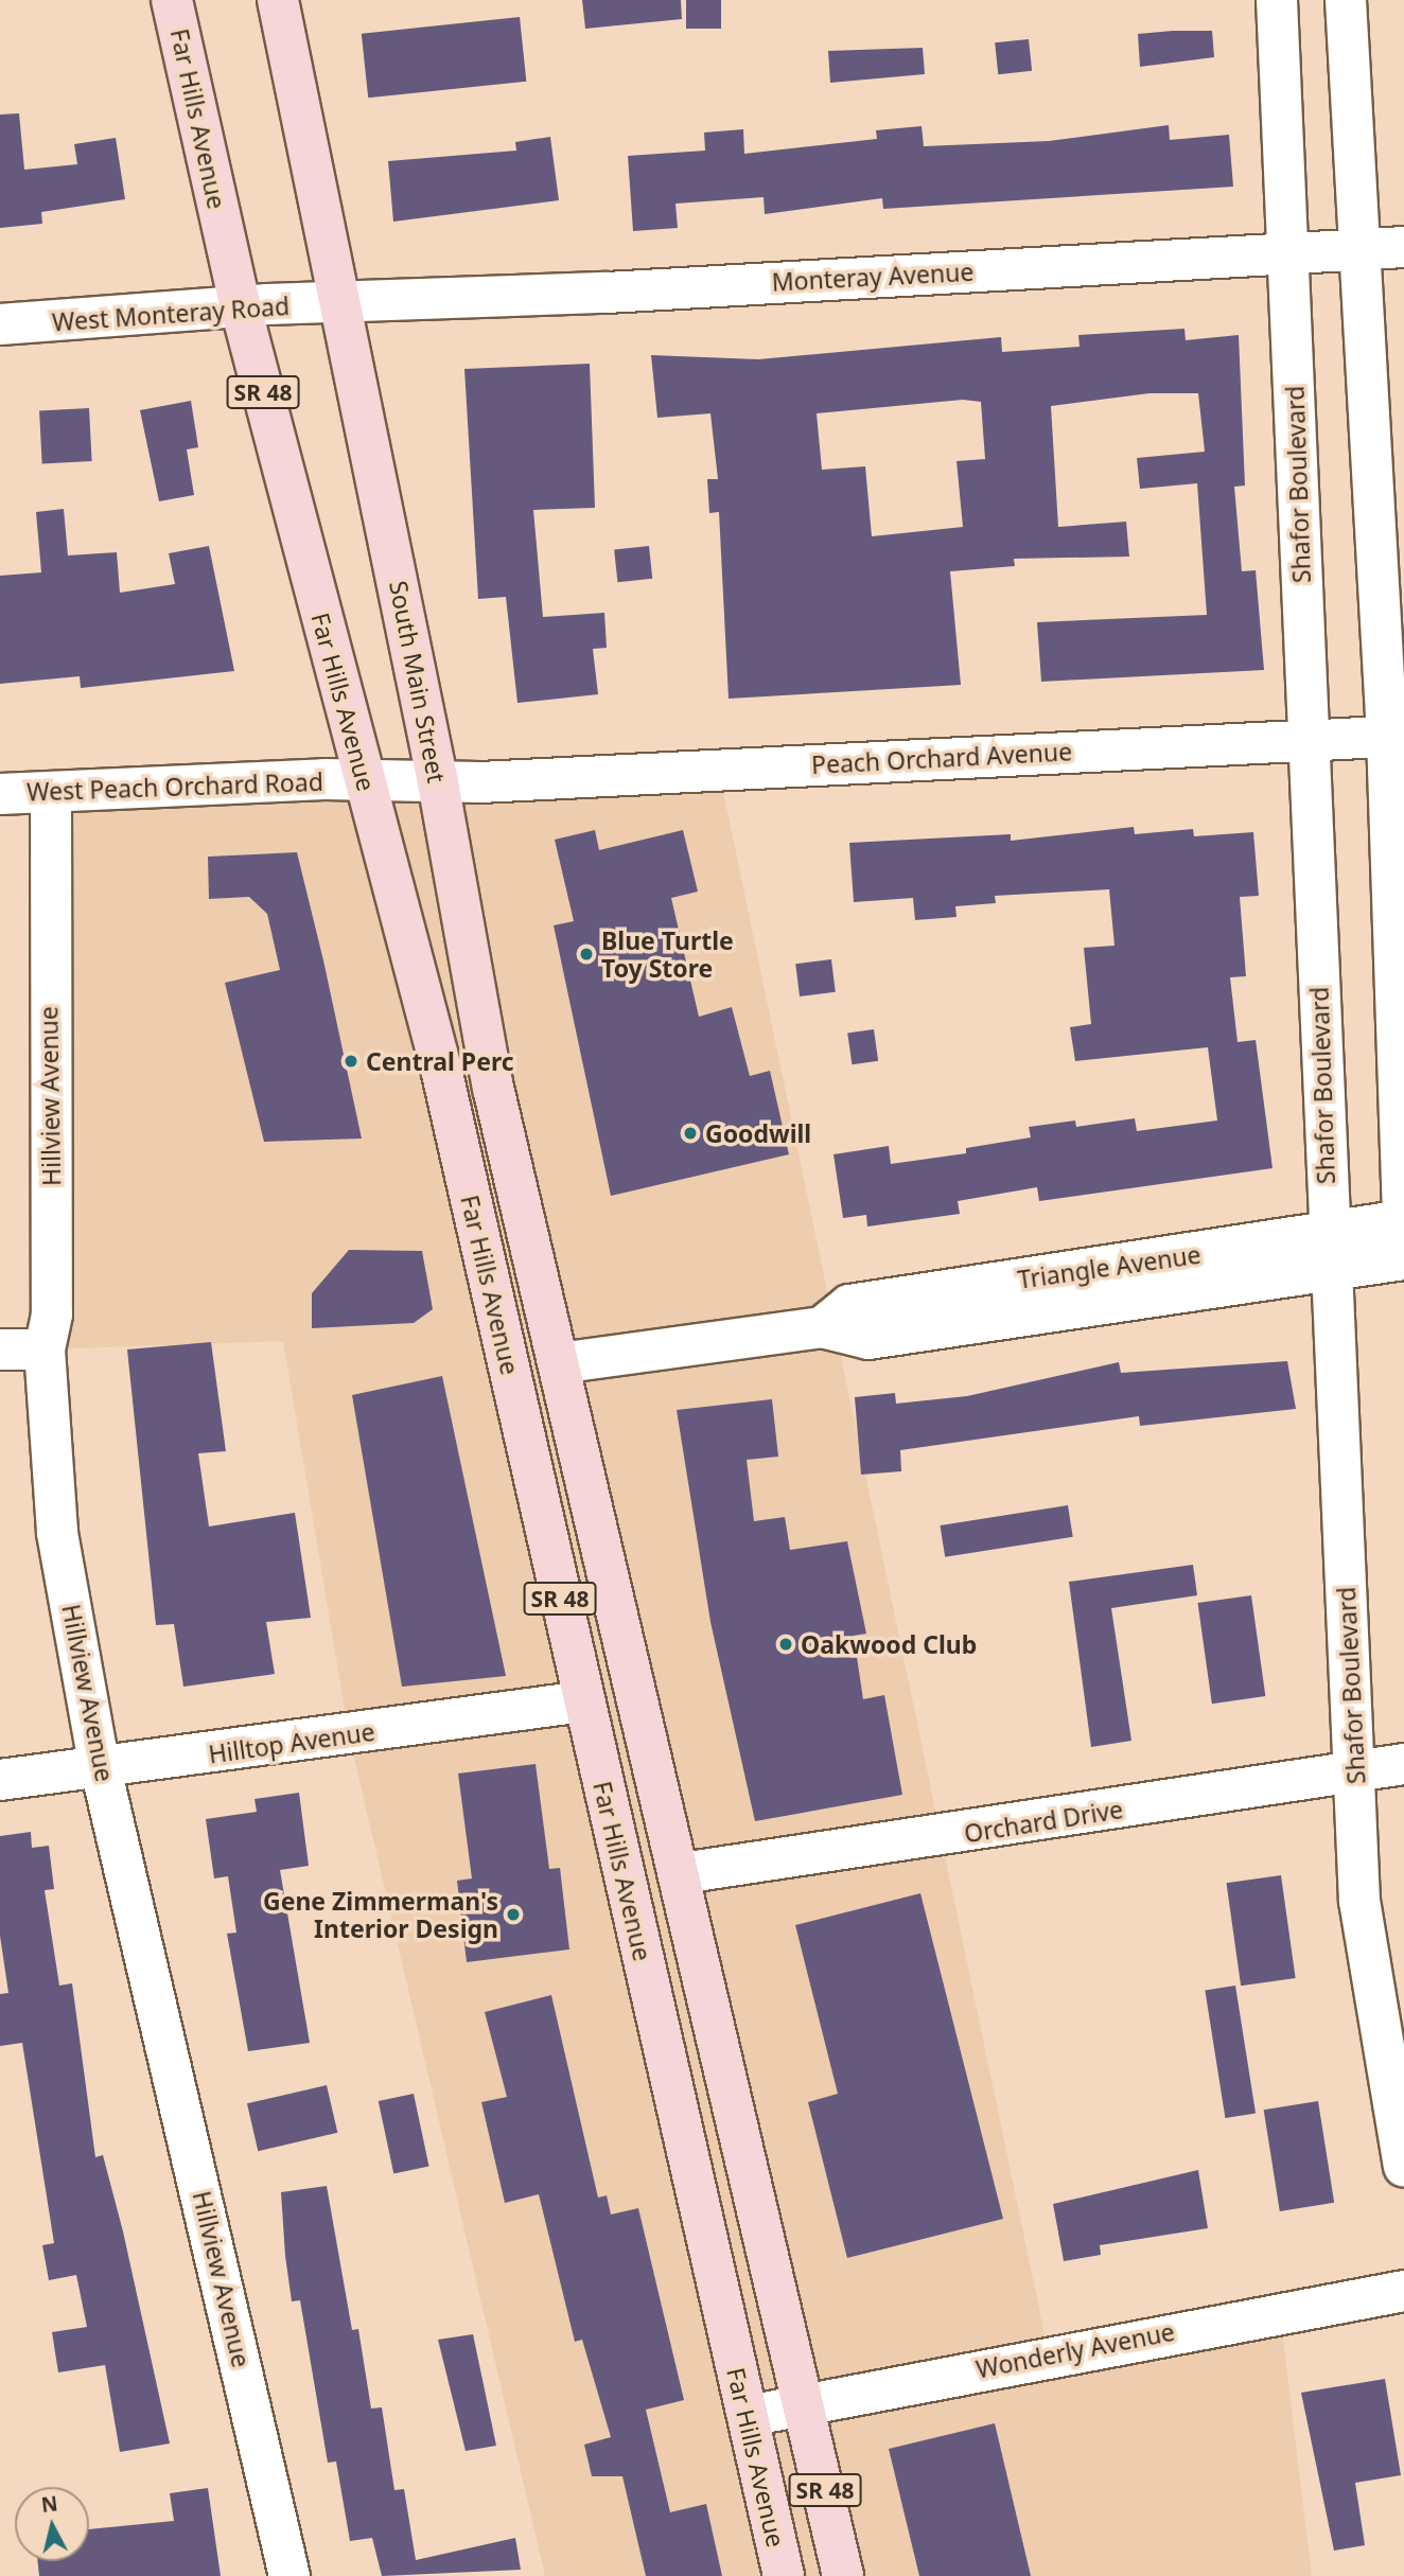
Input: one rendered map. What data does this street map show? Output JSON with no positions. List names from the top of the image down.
{
  "streets": {
    "main road": ["Far Hills Avenue", "SR 48", "South Main Street"],
    "street": [
      "Monteray Avenue",
      "West Monteray Road",
      "Shafor Boulevard",
      "Peach Orchard Avenue",
      "West Peach Orchard Road",
      "Hillview Avenue",
      "Triangle Avenue",
      "Hilltop Avenue",
      "Orchard Drive",
      "Wonderly Avenue"
    ]
  },
  "crossings": [
    ["Far Hills Avenue", "West Monteray Road"],
    ["Far Hills Avenue", "South Main Street"],
    ["Far Hills Avenue", "West Peach Orchard Road"],
    ["Far Hills Avenue", "Triangle Avenue"],
    ["Far Hills Avenue", "Hilltop Avenue"],
    ["Far Hills Avenue", "Orchard Drive"],
    ["Far Hills Avenue", "Wonderly Avenue"],
    ["Monteray Avenue", "West Monteray Road"],
    ["Monteray Avenue", "Shafor Boulevard"],
    ["Monteray Avenue", "South Main Street"],
    ["West Monteray Road", "South Main Street"],
    ["Shafor Boulevard", "Peach Orchard Avenue"],
    ["Shafor Boulevard", "Triangle Avenue"],
    ["Shafor Boulevard", "Orchard Drive"],
    ["South Main Street", "Peach Orchard Avenue"],
    ["South Main Street", "West Peach Orchard Road"],
    ["South Main Street", "Triangle Avenue"],
    ["Peach Orchard Avenue", "West Peach Orchard Road"],
    ["West Peach Orchard Road", "Hillview Avenue"],
    ["Hillview Avenue", "Hilltop Avenue"]
  ],
  "places": [
    "Blue Turtle Toy Store",
    "Central Perc",
    "Goodwill",
    "Oakwood Club",
    "Gene Zimmerman's Interior Design"
  ],
  "north": "top"
}
